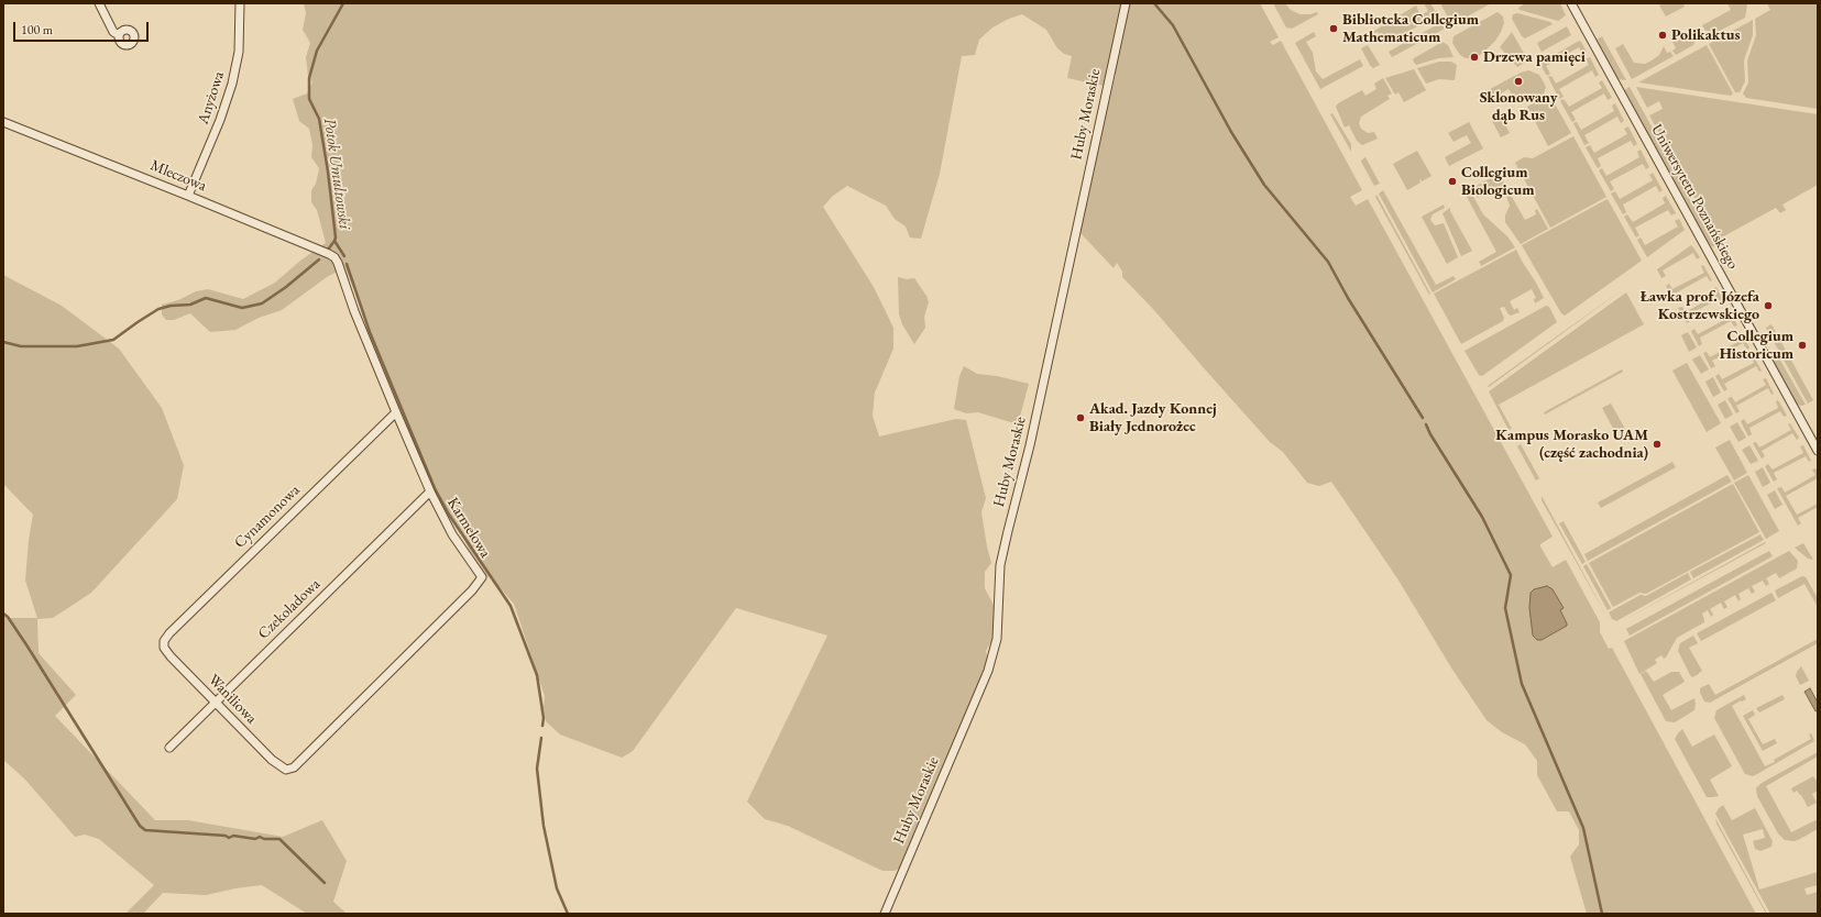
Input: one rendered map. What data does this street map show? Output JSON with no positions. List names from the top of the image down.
{
  "streets": {
    "street": [
      "Anyżowa",
      "Huby Moraskie",
      "Mleczowa",
      "Uniwersytetu Poznańskiego",
      "Cynamonowa",
      "Karmelowa",
      "Czekoladowa",
      "Waniliowa"
    ]
  },
  "crossings": [
    ["Anyżowa", "Mleczowa"],
    ["Mleczowa", "Karmelowa"],
    ["Cynamonowa", "Karmelowa"],
    ["Cynamonowa", "Waniliowa"],
    ["Karmelowa", "Czekoladowa"],
    ["Karmelowa", "Waniliowa"],
    ["Czekoladowa", "Waniliowa"]
  ],
  "water": ["Potok Umultowski"],
  "places": [
    "Biblioteka Collegium Mathematicum",
    "Polikaktus",
    "Drzewa pamięci",
    "Sklonowany dąb Rus",
    "Collegium Biologicum",
    "Ławka prof. Józefa Kostrzewskiego",
    "Collegium Historicum",
    "Akad. Jazdy Konnej Biały Jednorożec",
    "Kampus Morasko UAM (część zachodnia)"
  ],
  "scale_bar": "100 m"
}
